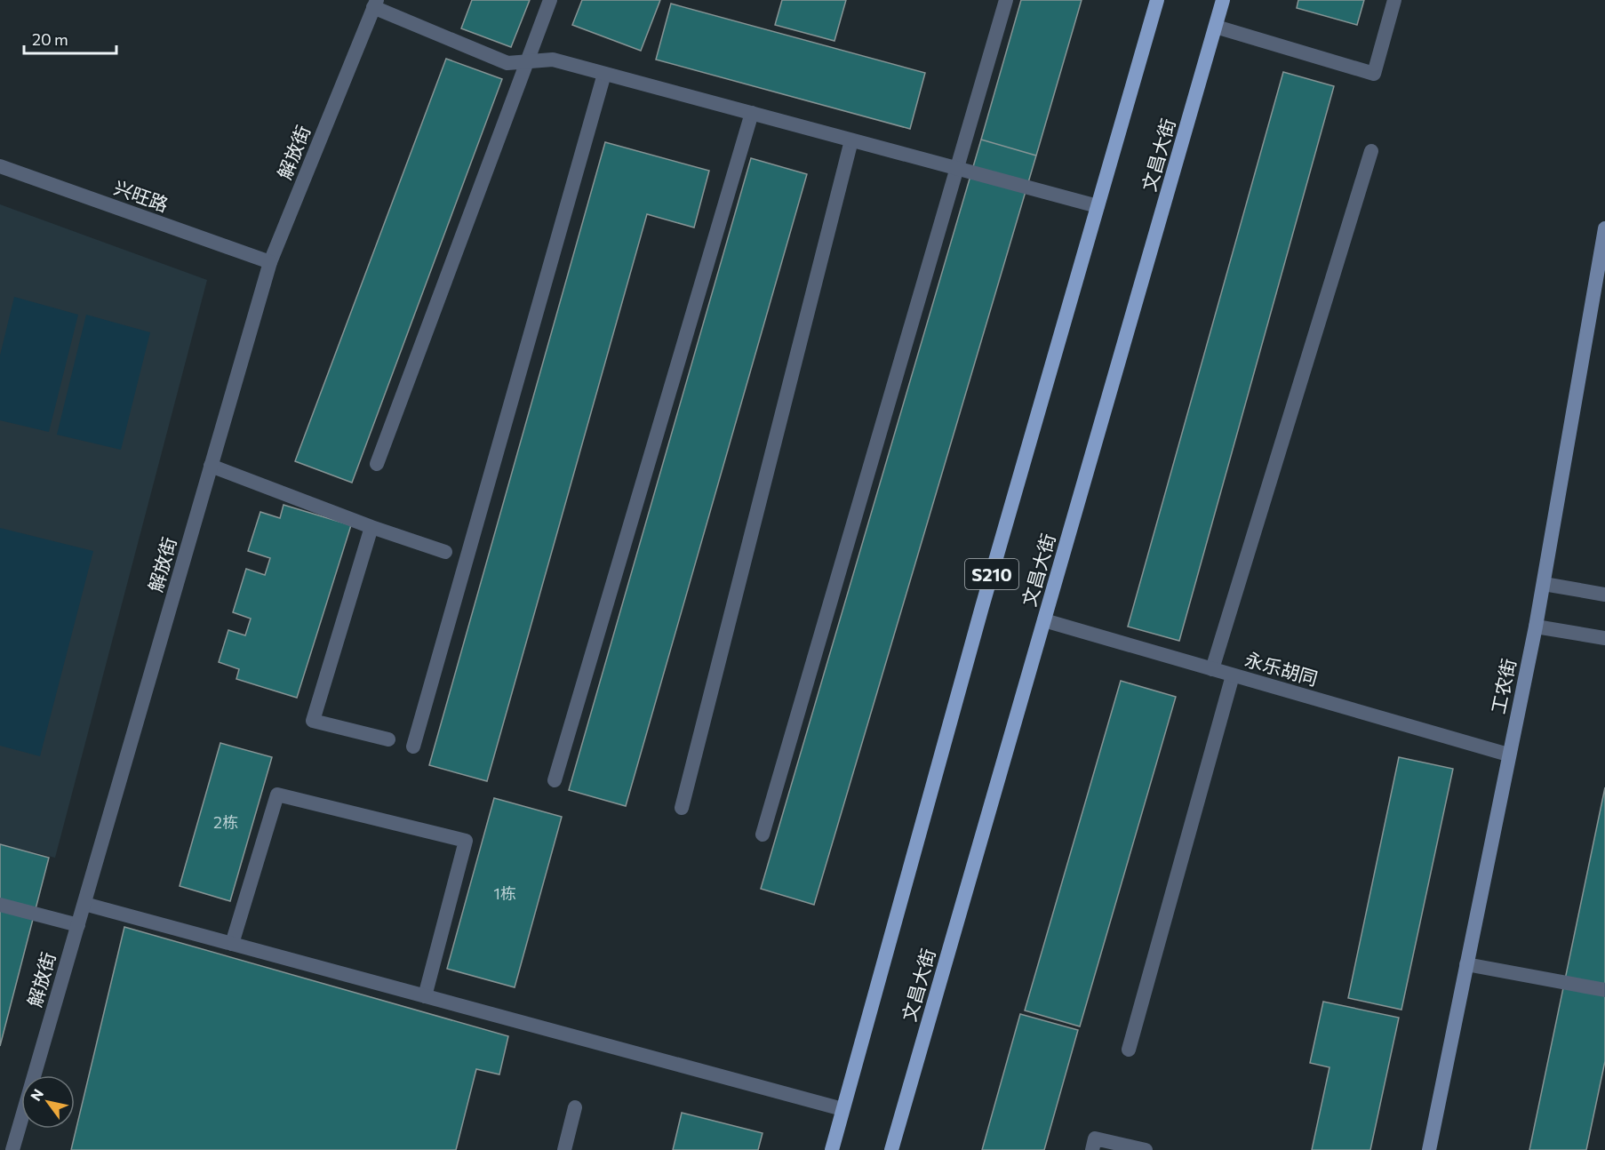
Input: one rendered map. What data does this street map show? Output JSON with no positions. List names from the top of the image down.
{
  "streets": {
    "main road": ["文昌大街", "S210", "工农街"],
    "street": ["解放街", "兴旺路", "永乐胡同"]
  },
  "crossings": [
    ["解放街", "兴旺路"],
    ["文昌大街", "永乐胡同"],
    ["永乐胡同", "工农街"]
  ],
  "house_numbers": ["2栋", "1栋"],
  "scale_bar": "20 m",
  "north": "top left"
}
